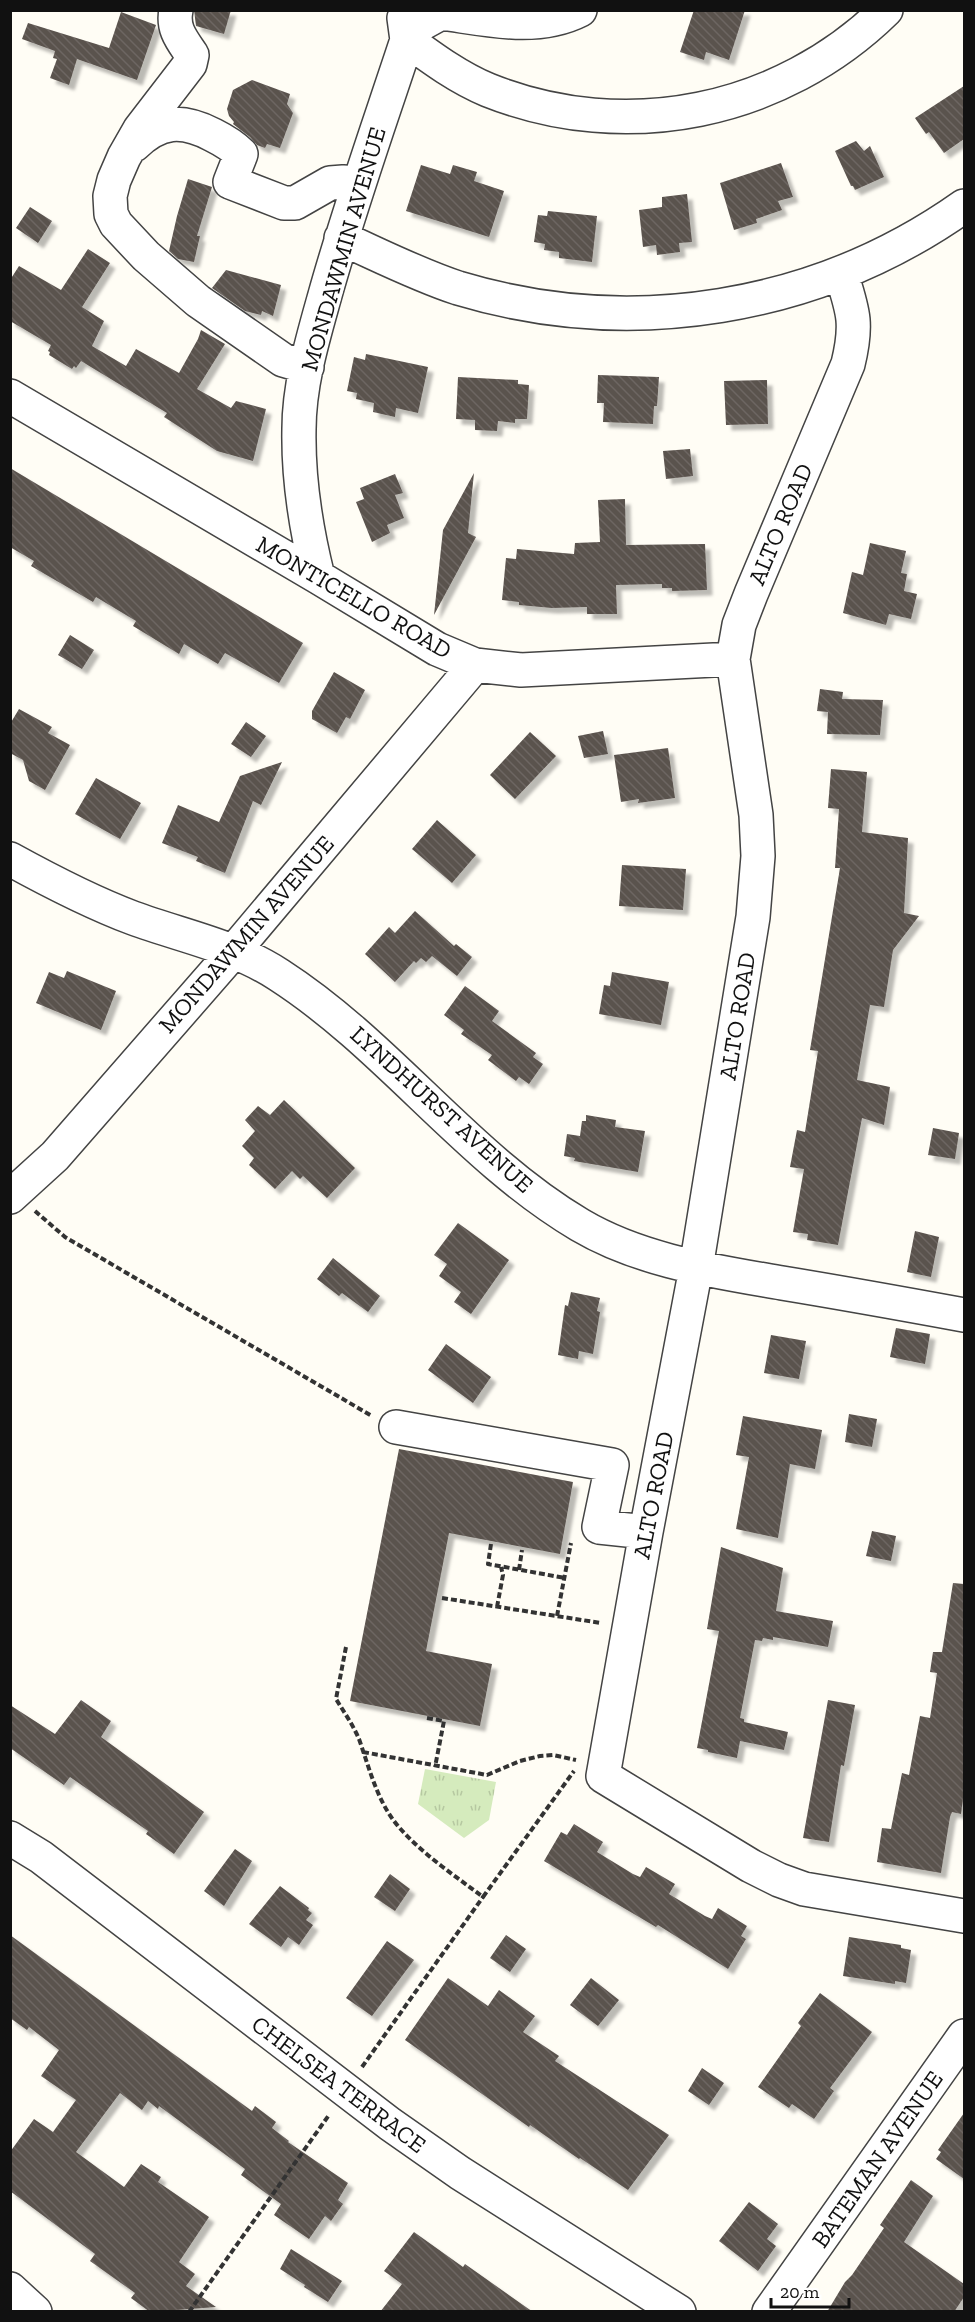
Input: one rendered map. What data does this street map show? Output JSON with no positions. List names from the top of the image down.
{
  "streets": {
    "street": [
      "MONDAWMIN AVENUE",
      "ALTO ROAD",
      "MONTICELLO ROAD",
      "LYNDHURST AVENUE",
      "CHELSEA TERRACE",
      "BATEMAN AVENUE"
    ]
  },
  "crossings": [
    ["MONDAWMIN AVENUE", "MONTICELLO ROAD"],
    ["MONDAWMIN AVENUE", "LYNDHURST AVENUE"],
    ["ALTO ROAD", "MONTICELLO ROAD"],
    ["ALTO ROAD", "LYNDHURST AVENUE"]
  ],
  "scale_bar": "20 m"
}
